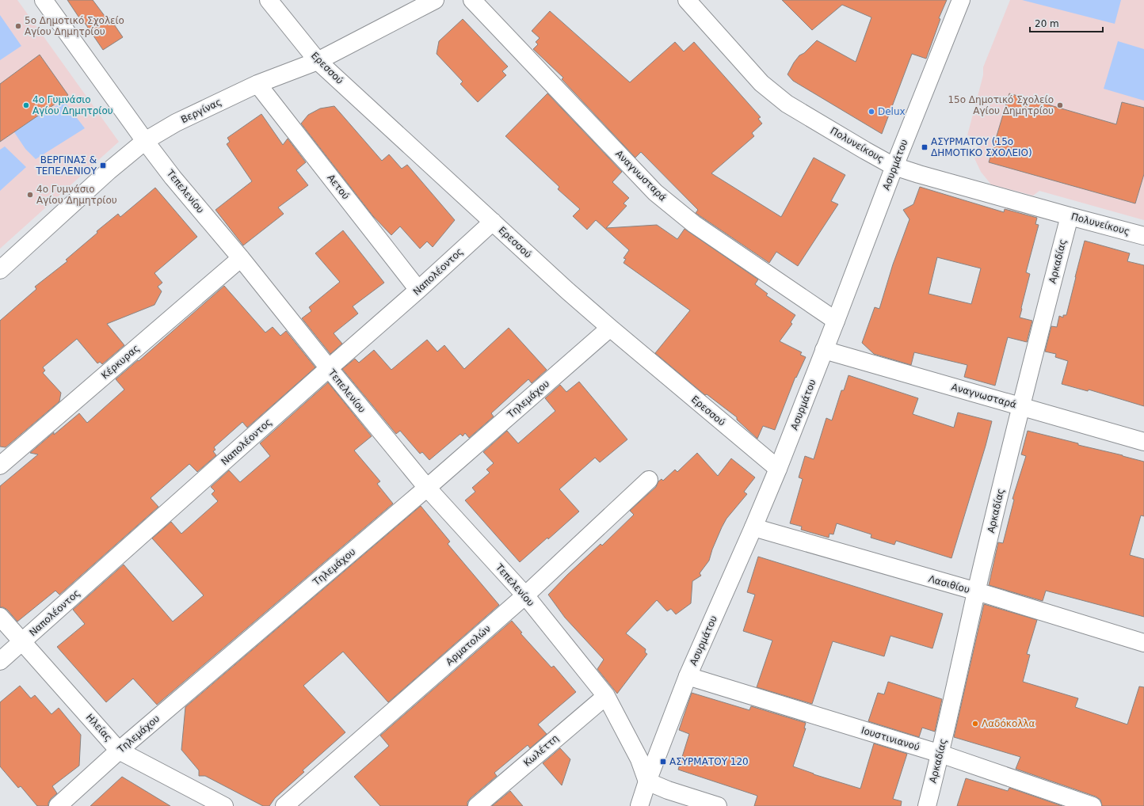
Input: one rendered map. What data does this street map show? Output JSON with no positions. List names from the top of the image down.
{
  "streets": {
    "street": [
      "Ερεσσού",
      "Βεργίνας",
      "Πολυνείκους",
      "Ασυρμάτου",
      "Αναγνωσταρά",
      "Αετού",
      "Τεπελενίου",
      "Αρκαδίας",
      "Ναπολέοντος",
      "Κέρκυρας",
      "Τηλεμάχου",
      "Λασιθίου",
      "Αρματολών",
      "Ηλείας",
      "Ιουστινιανού",
      "Κωλέττη"
    ]
  },
  "crossings": [
    ["Ερεσσού", "Βεργίνας"],
    ["Ερεσσού", "Ασυρμάτου"],
    ["Ερεσσού", "Ναπολέοντος"],
    ["Ερεσσού", "Τηλεμάχου"],
    ["Βεργίνας", "Αετού"],
    ["Βεργίνας", "Τεπελενίου"],
    ["Πολυνείκους", "Ασυρμάτου"],
    ["Πολυνείκους", "Αρκαδίας"],
    ["Ασυρμάτου", "Αναγνωσταρά"],
    ["Ασυρμάτου", "Τεπελενίου"],
    ["Ασυρμάτου", "Λασιθίου"],
    ["Ασυρμάτου", "Ιουστινιανού"],
    ["Αναγνωσταρά", "Αρκαδίας"],
    ["Αετού", "Ναπολέοντος"],
    ["Τεπελενίου", "Ναπολέοντος"],
    ["Τεπελενίου", "Κέρκυρας"],
    ["Τεπελενίου", "Τηλεμάχου"],
    ["Τεπελενίου", "Αρματολών"],
    ["Τεπελενίου", "Κωλέττη"],
    ["Αρκαδίας", "Λασιθίου"],
    ["Αρκαδίας", "Ιουστινιανού"],
    ["Ναπολέοντος", "Ηλείας"],
    ["Τηλεμάχου", "Ηλείας"]
  ],
  "places": {
    "other": [
      "5ο Δημοτικό Σχολείο Αγίου Δημητρίου",
      "4o Γυμνάσιο Αγίου Δημητρίου",
      "15ο Δημοτικό Σχολείο Αγίου Δημητρίου",
      "Delux",
      "4ο Γυμνάσιο Αγίου Δημητρίου",
      "Λαδόκολλα"
    ],
    "transit": ["ΑΣΥΡΜΑΤΟΥ (15ο ΔΗΜΟΤΙΚΟ ΣΧΟΛΕΙΟ)", "ΒΕΡΓΙΝΑΣ & ΤΕΠΕΛΕΝΙΟΥ", "ΑΣΥΡΜΑΤΟΥ 120"]
  },
  "scale_bar": "20 m"
}
